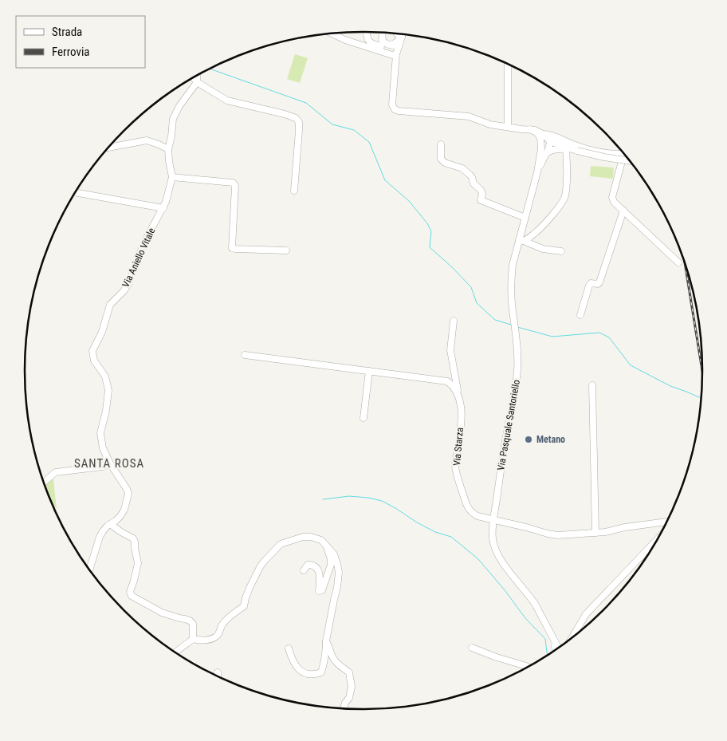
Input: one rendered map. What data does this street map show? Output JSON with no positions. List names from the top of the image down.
{
  "streets": {
    "street": ["Via Aniello Vitale", "Via Pasquale Santoriello", "Via Starza"]
  },
  "crossings": [
    ["Via Pasquale Santoriello", "Via Starza"]
  ],
  "districts": ["SANTA ROSA"],
  "places": ["Metano"],
  "legend": ["Strada", "Ferrovia"]
}
